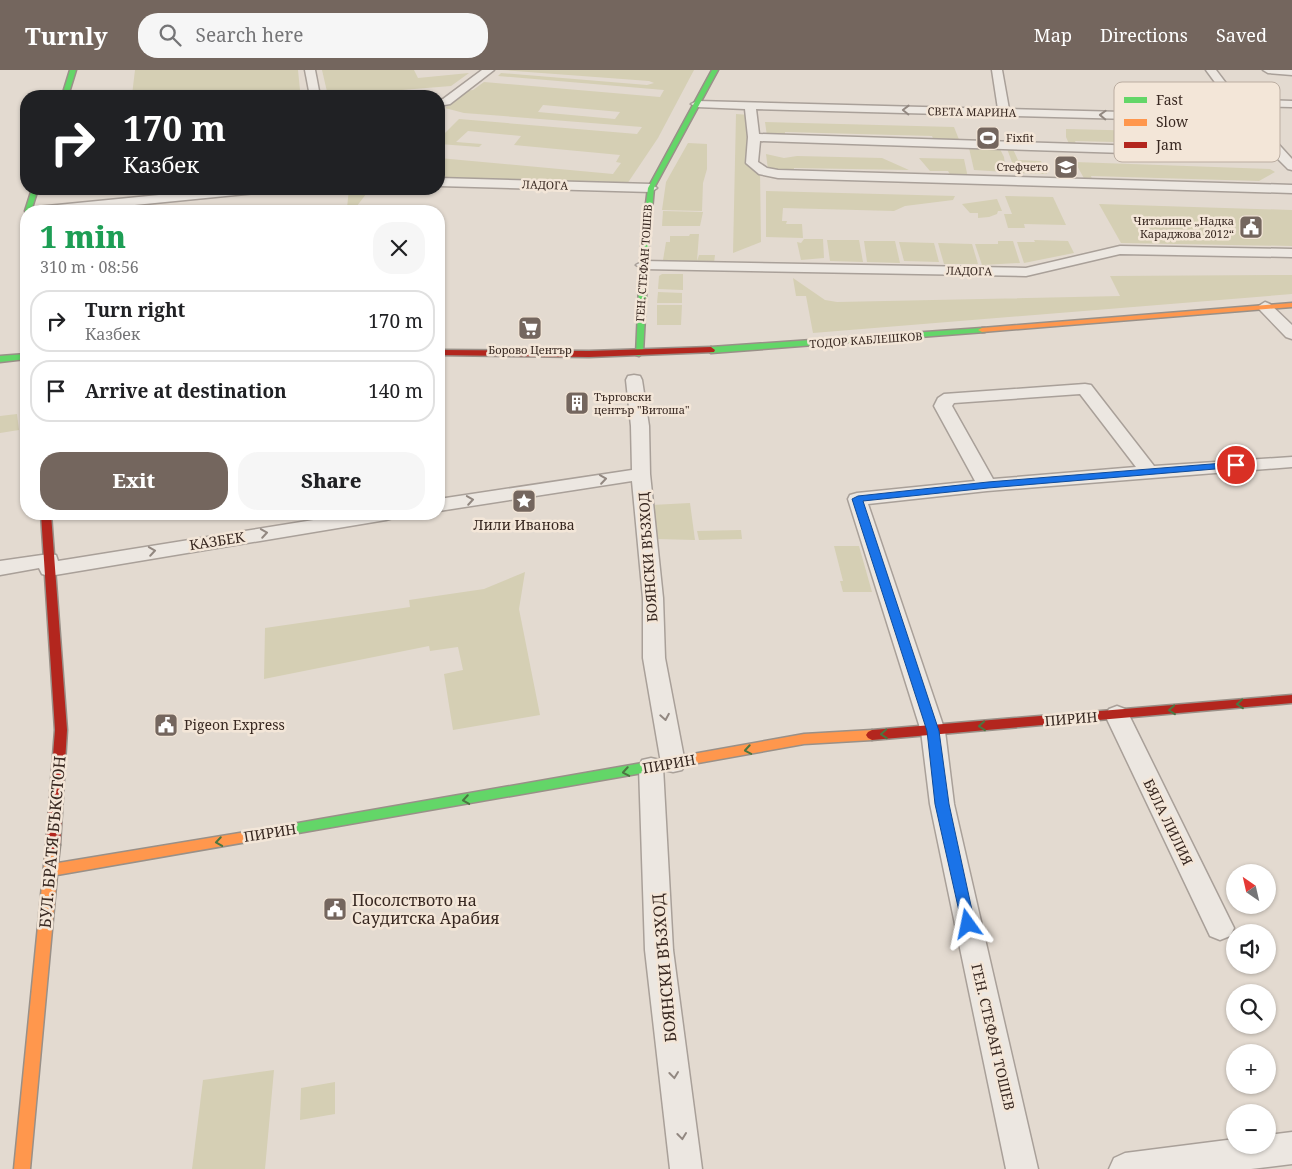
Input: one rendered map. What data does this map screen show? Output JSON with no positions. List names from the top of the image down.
{
  "streets": {
    "street": [
      "СВЕТА МАРИНА",
      "ЛАДОГА",
      "ГЕН. СТЕФАН ТОШЕВ",
      "ТОДОР КАБЛЕШКОВ",
      "КАЗБЕК",
      "БОЯНСКИ ВЪЗХОД",
      "ПИРИН",
      "БЯЛА ЛИЛИЯ",
      "БУЛ. БРАТЯ БЪКСТОН"
    ]
  },
  "crossings": [
    ["СВЕТА МАРИНА", "ГЕН. СТЕФАН ТОШЕВ"],
    ["ЛАДОГА", "ГЕН. СТЕФАН ТОШЕВ"],
    ["ГЕН. СТЕФАН ТОШЕВ", "ТОДОР КАБЛЕШКОВ"],
    ["ГЕН. СТЕФАН ТОШЕВ", "ПИРИН"],
    ["КАЗБЕК", "БУЛ. БРАТЯ БЪКСТОН"],
    ["БОЯНСКИ ВЪЗХОД", "ПИРИН"],
    ["ПИРИН", "БЯЛА ЛИЛИЯ"],
    ["ПИРИН", "БУЛ. БРАТЯ БЪКСТОН"]
  ],
  "one_way": ["КАЗБЕК", "БОЯНСКИ ВЪЗХОД", "ПИРИН"],
  "places": {
    "sports": ["Fixfit"],
    "school or university": ["Стефчето"],
    "public building": ["Читалище „Надка Караджова 2012“", "Pigeon Express", "Посолството на Саудитска Арабия"],
    "supermarket": ["Борово Център"],
    "building": ["Търговски център \"Витоша\""],
    "place": ["Лили Иванова"]
  },
  "legend": ["Fast", "Slow", "Jam"],
  "north": "top left",
  "page": {
    "header": "Turnly",
    "search": "Search here",
    "nav": ["Map", "Directions", "Saved"],
    "turn": ["170 m", "Казбек"],
    "heading": ["1 min", "310 m · 08:56"],
    "list": [
      {
        "name": "Turn right",
        "note": "Казбек",
        "value": "170 m"
      },
      {
        "name": "Arrive at destination",
        "value": "140 m"
      }
    ],
    "buttons": ["Exit", "Share"],
    "map_buttons": ["+", "−"]
  }
}
